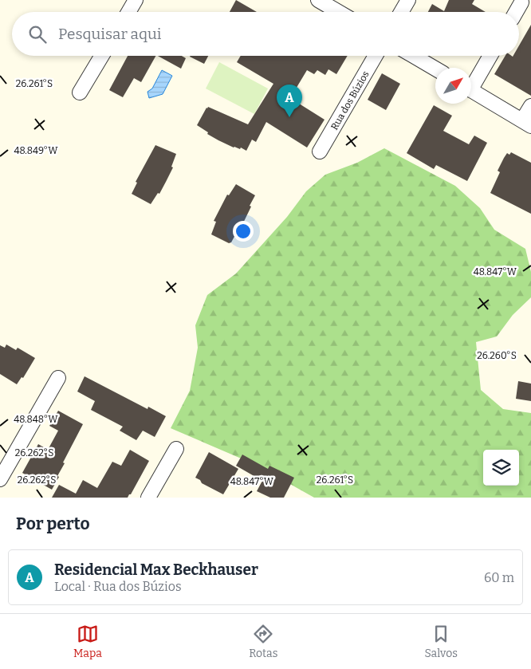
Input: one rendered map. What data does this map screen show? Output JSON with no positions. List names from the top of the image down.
{
  "streets": {
    "street": ["Rua dos Búzios"]
  },
  "north": "top right",
  "page": {
    "search": "Pesquisar aqui",
    "pins": "A",
    "heading": "Por perto",
    "list": [
      {
        "mark": "A",
        "name": "Residencial Max Beckhauser",
        "note": "Local · Rua dos Búzios",
        "value": "60 m"
      }
    ],
    "nav": ["Mapa", "Rotas", "Salvos"]
  },
  "coordinates": [
    "26.261°S",
    "48.849°W",
    "48.847°W",
    "26.260°S",
    "48.848°W",
    "26.262°S"
  ]
}
